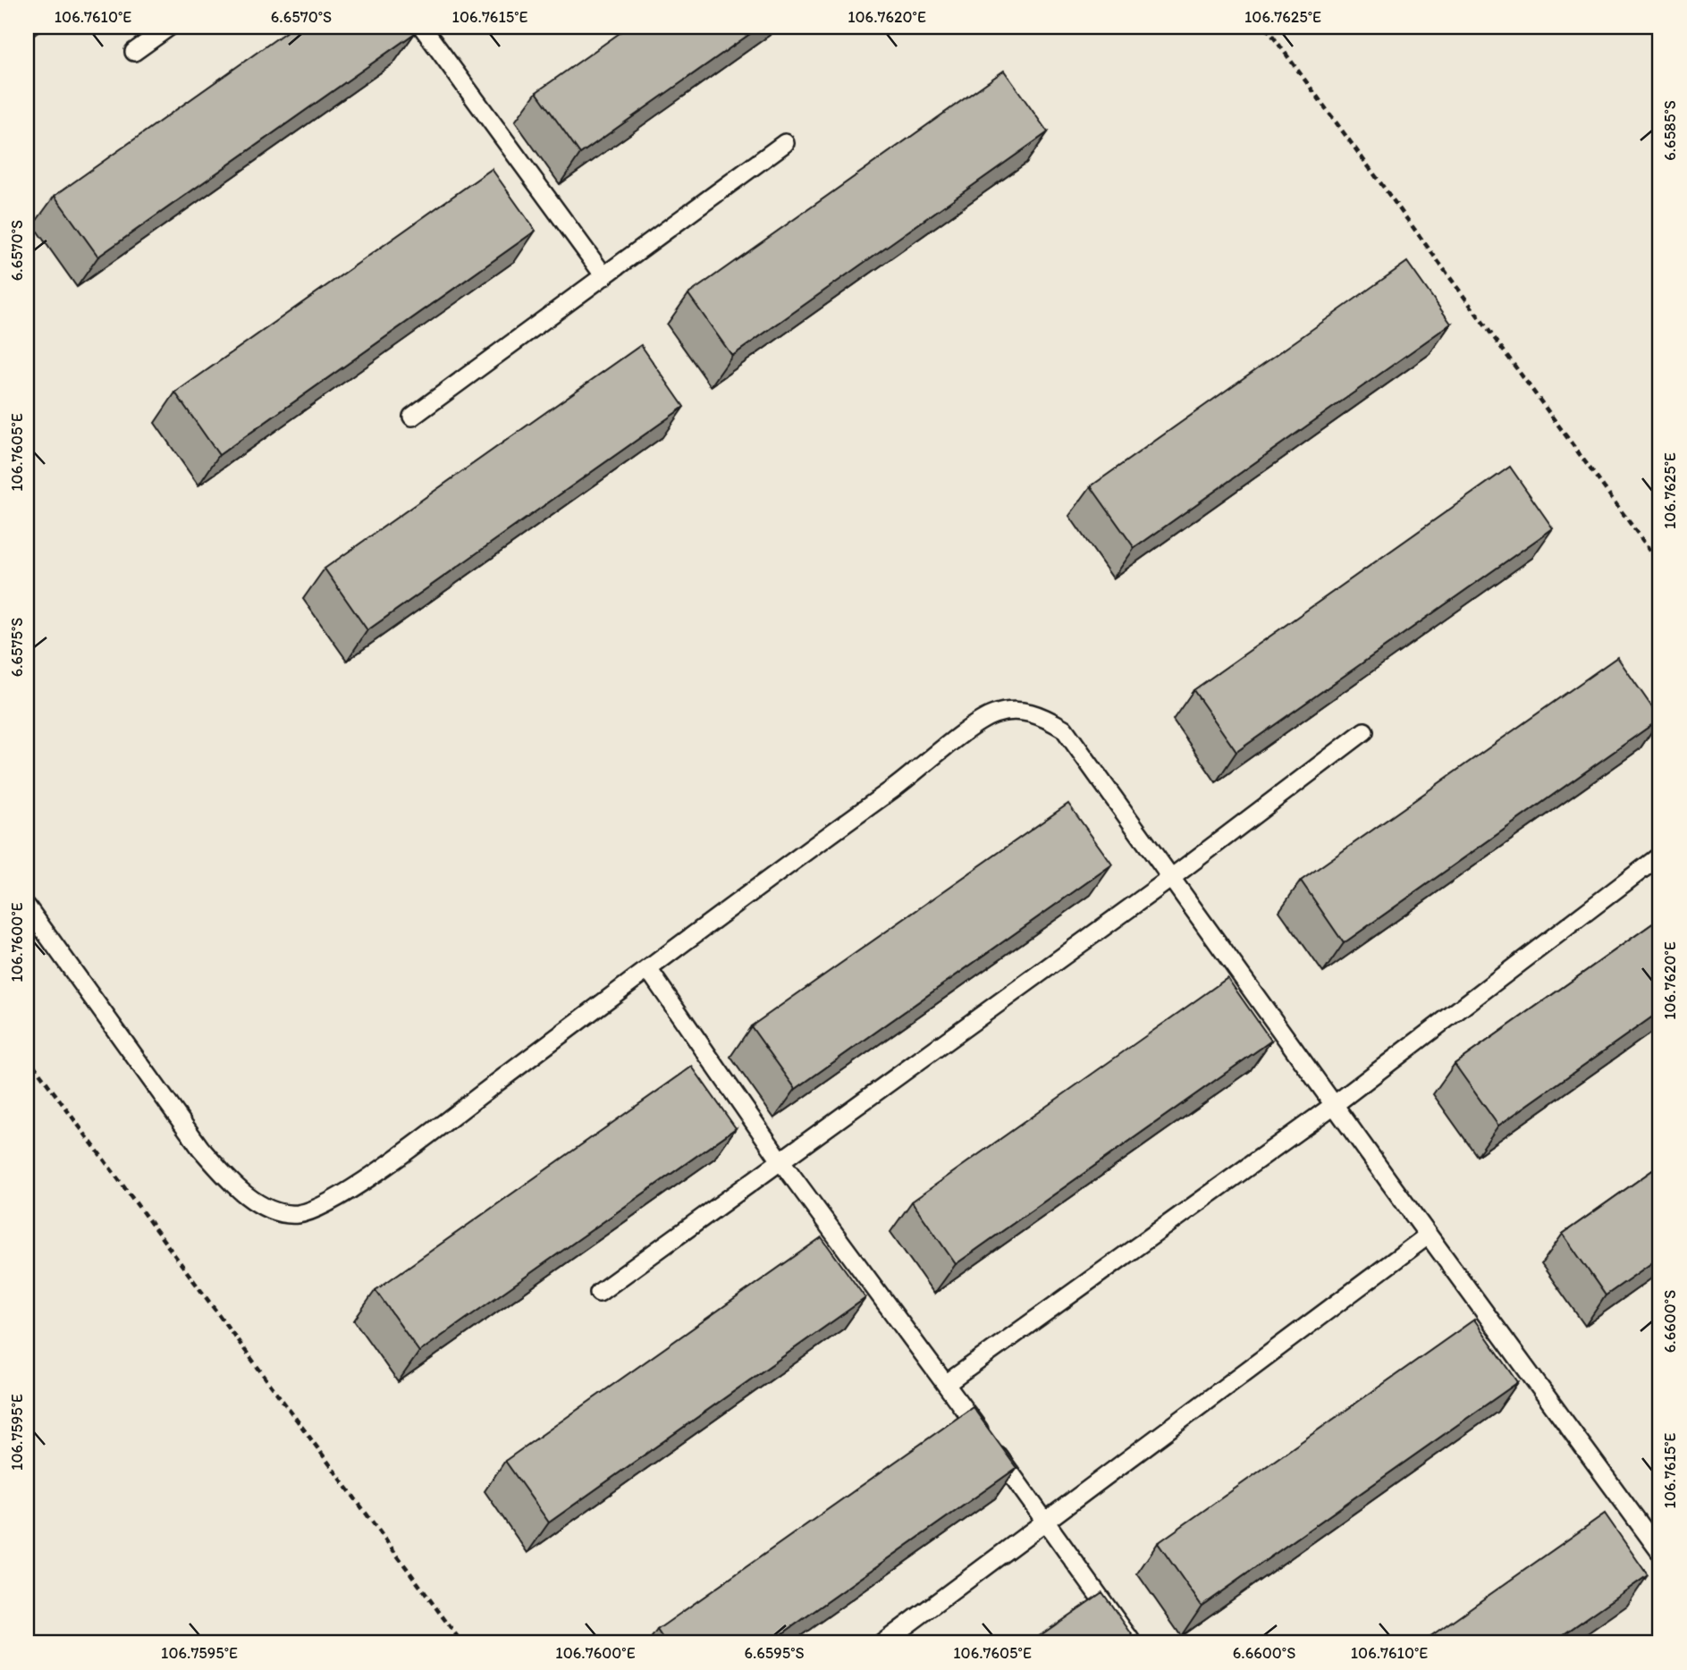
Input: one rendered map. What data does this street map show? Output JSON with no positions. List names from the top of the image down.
{
  "coordinates": [
    "106.7610°E",
    "6.6570°S",
    "106.7615°E",
    "106.7620°E",
    "106.7625°E",
    "6.6585°S",
    "106.7605°E",
    "6.6575°S",
    "106.7600°E",
    "6.6600°S",
    "106.7595°E",
    "6.6595°S"
  ]
}
